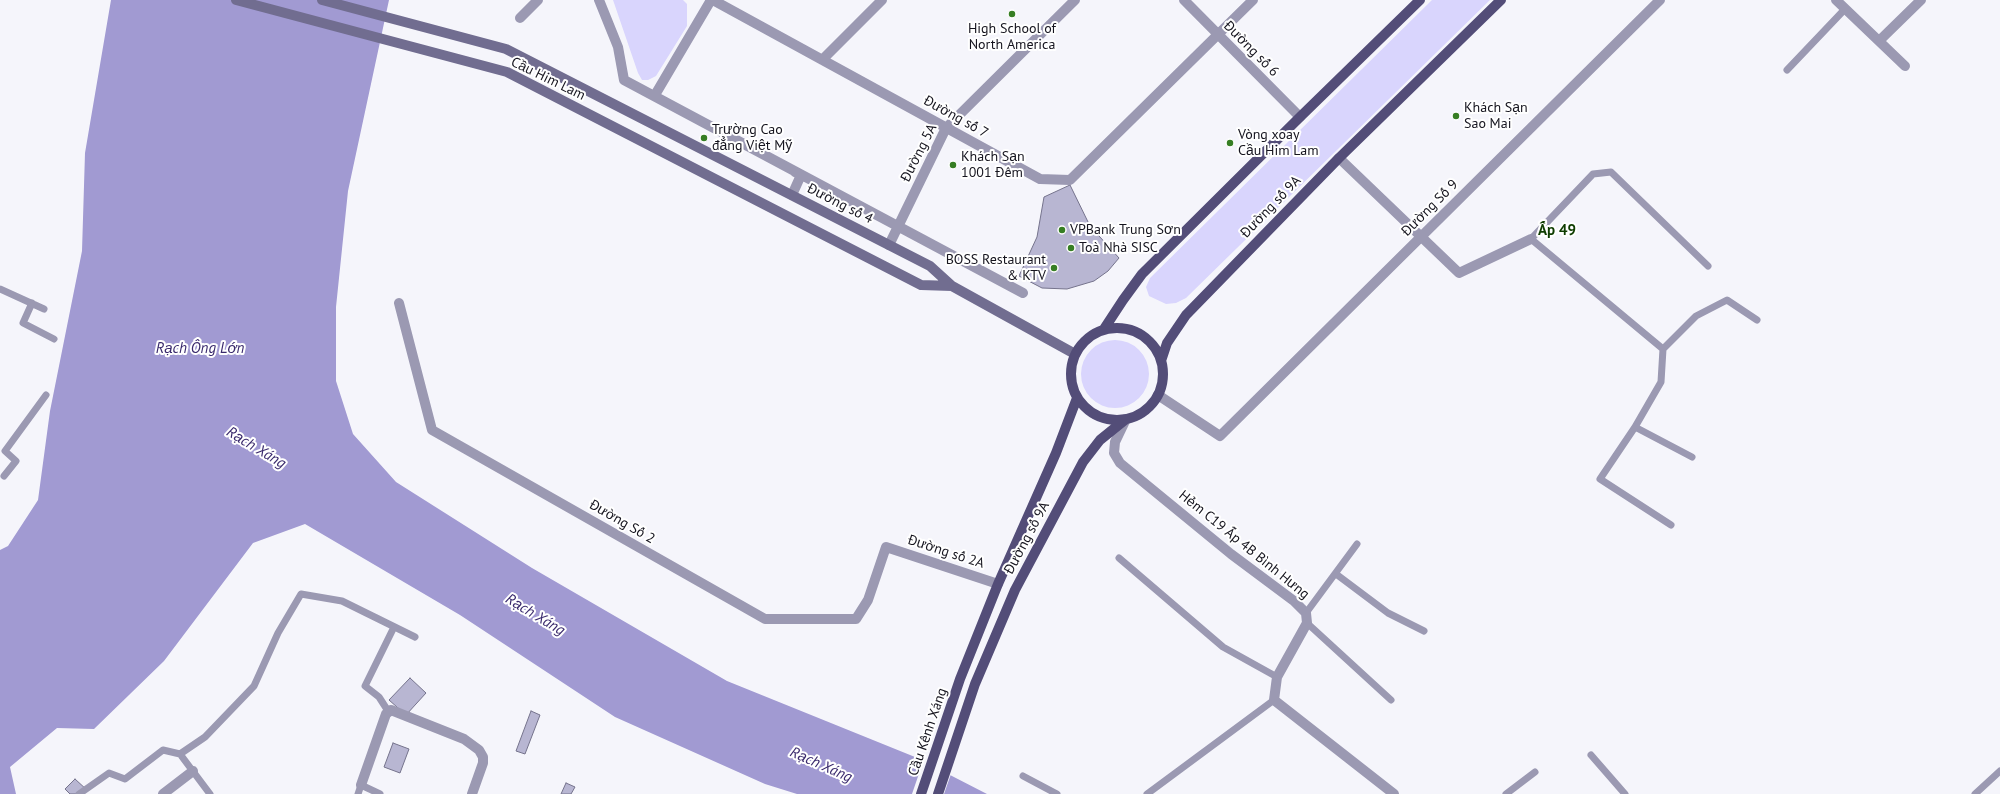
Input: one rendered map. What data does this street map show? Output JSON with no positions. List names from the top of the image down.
{
  "streets": {
    "main road": [
      "Cầu Him Lam",
      "Đường số 4",
      "Đường số 9A",
      "Cầu Kênh Xáng"
    ],
    "street": [
      "Đường số 6",
      "Đường số 7",
      "Đường 5A",
      "Đường Số 9",
      "Đường Số 2",
      "Hẻm C19 Ấp 4B Bình Hưng",
      "Đường số 2A"
    ]
  },
  "crossings": [
    ["Đường số 6", "Đường số 7"],
    ["Cầu Him Lam", "Đường số 4"],
    ["Đường số 7", "Đường 5A"],
    ["Đường 5A", "Đường số 4"],
    ["Đường số 4", "Đường số 9A"],
    ["Đường số 4", "Đường Số 9"],
    ["Đường số 4", "Hẻm C19 Ấp 4B Bình Hưng"],
    ["Đường số 9A", "Đường Số 9"],
    ["Đường số 9A", "Hẻm C19 Ấp 4B Bình Hưng"],
    ["Đường số 9A", "Đường số 2A"],
    ["Đường số 9A", "Cầu Kênh Xáng"],
    ["Đường Số 9", "Hẻm C19 Ấp 4B Bình Hưng"],
    ["Đường Số 2", "Đường số 2A"]
  ],
  "districts": ["Ấp 49"],
  "water": ["Rạch Ông Lớn", "Rạch Xáng"],
  "places": [
    "High School of North America",
    "Khách Sạn Sao Mai",
    "Trường Cao đẳng Việt Mỹ",
    "Vòng xoay Cầu Him Lam",
    "Khách Sạn 1001 Đêm",
    "VPBank Trung Sơn",
    "Toà Nhà SISC",
    "BOSS Restaurant & KTV"
  ]
}
